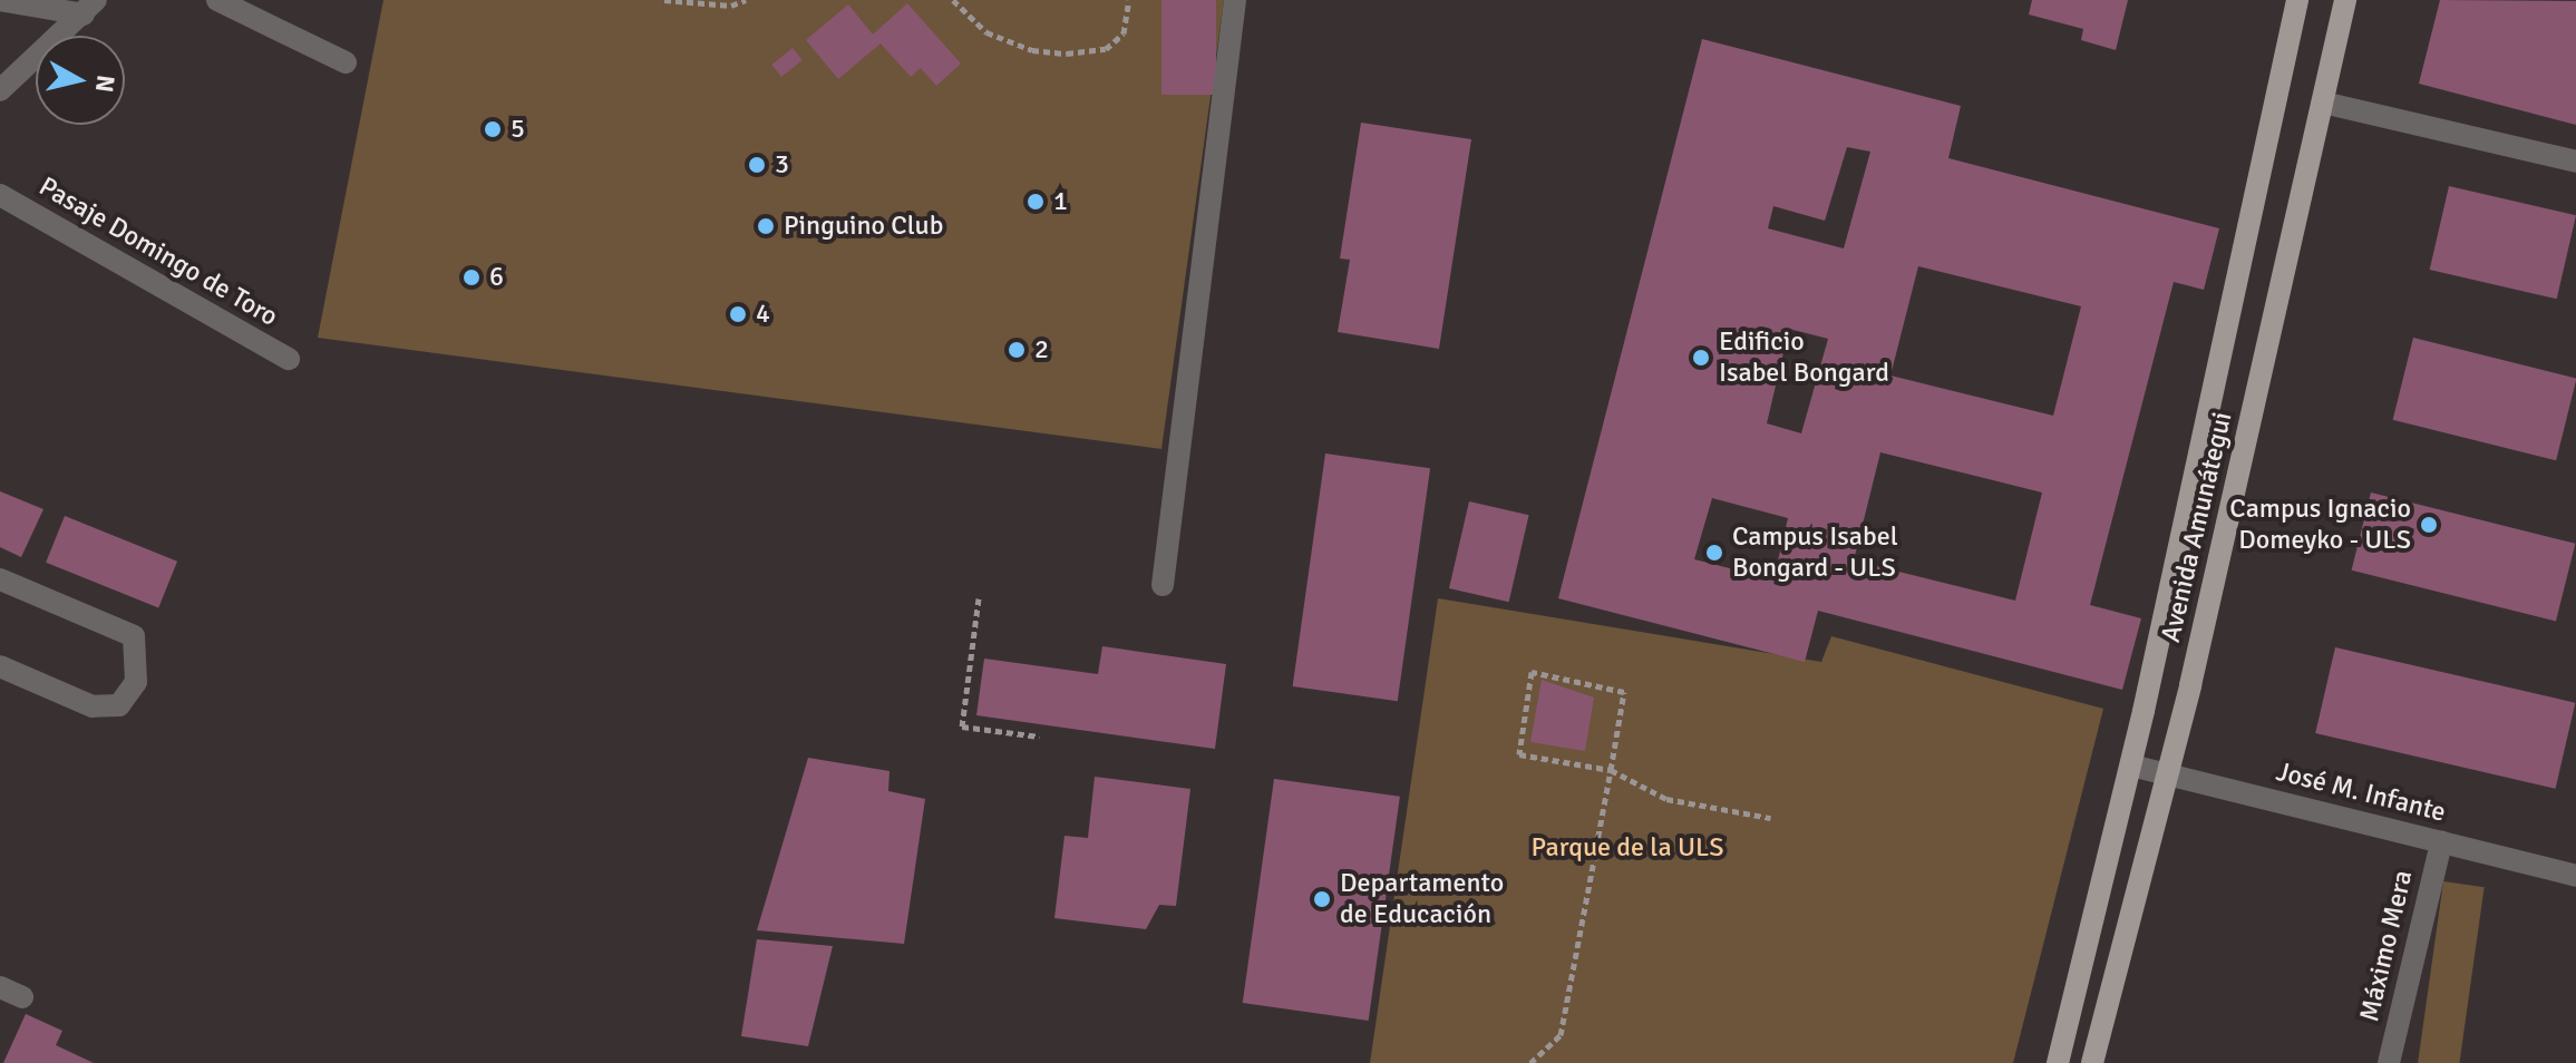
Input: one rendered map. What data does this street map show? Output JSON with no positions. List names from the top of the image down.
{
  "streets": {
    "main road": ["Avenida Amunátegui"],
    "street": ["Pasaje Domingo de Toro", "José M. Infante", "Máximo Mera"]
  },
  "crossings": [
    ["Avenida Amunátegui", "José M. Infante"],
    ["José M. Infante", "Máximo Mera"]
  ],
  "parks": ["Parque de la ULS"],
  "places": [
    "5",
    "3",
    "1",
    "Pinguino Club",
    "6",
    "4",
    "2",
    "Edificio Isabel Bongard",
    "Campus Ignacio Domeyko - ULS",
    "Campus Isabel Bongard - ULS",
    "Departamento de Educación"
  ],
  "north": "right"
}
